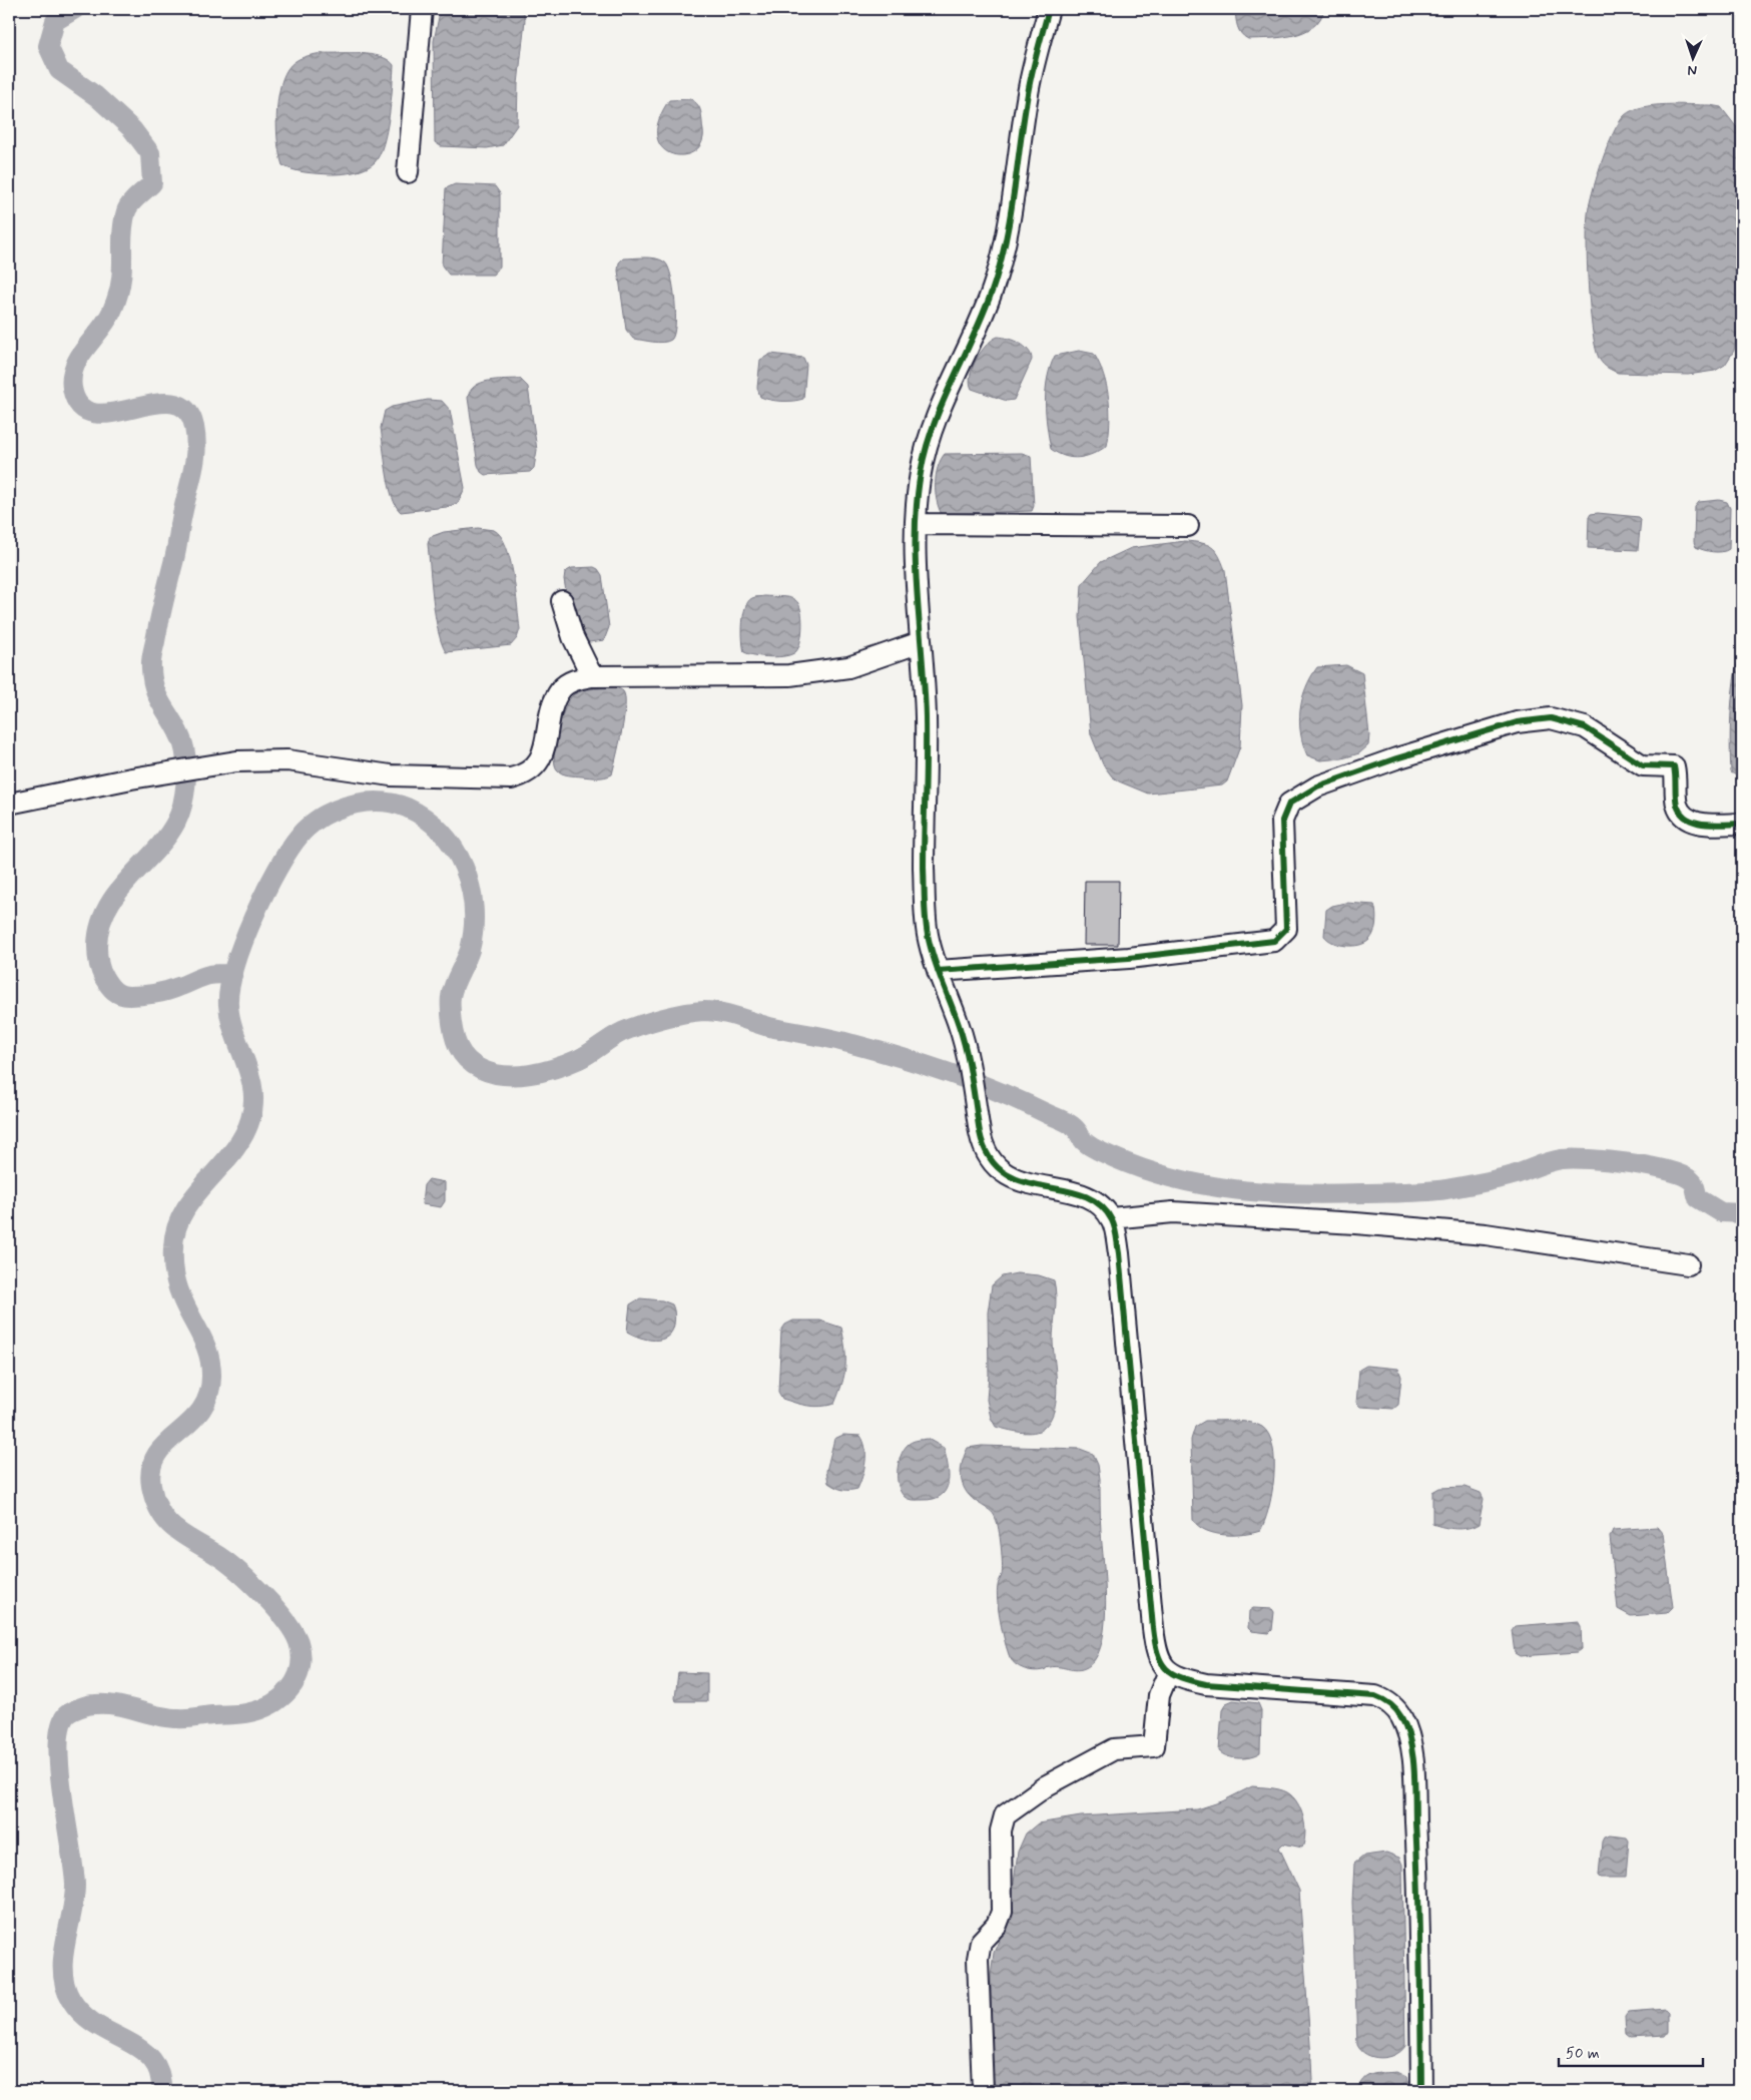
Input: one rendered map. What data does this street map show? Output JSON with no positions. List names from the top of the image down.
{
  "scale_bar": "50 m",
  "north": "bottom"
}
